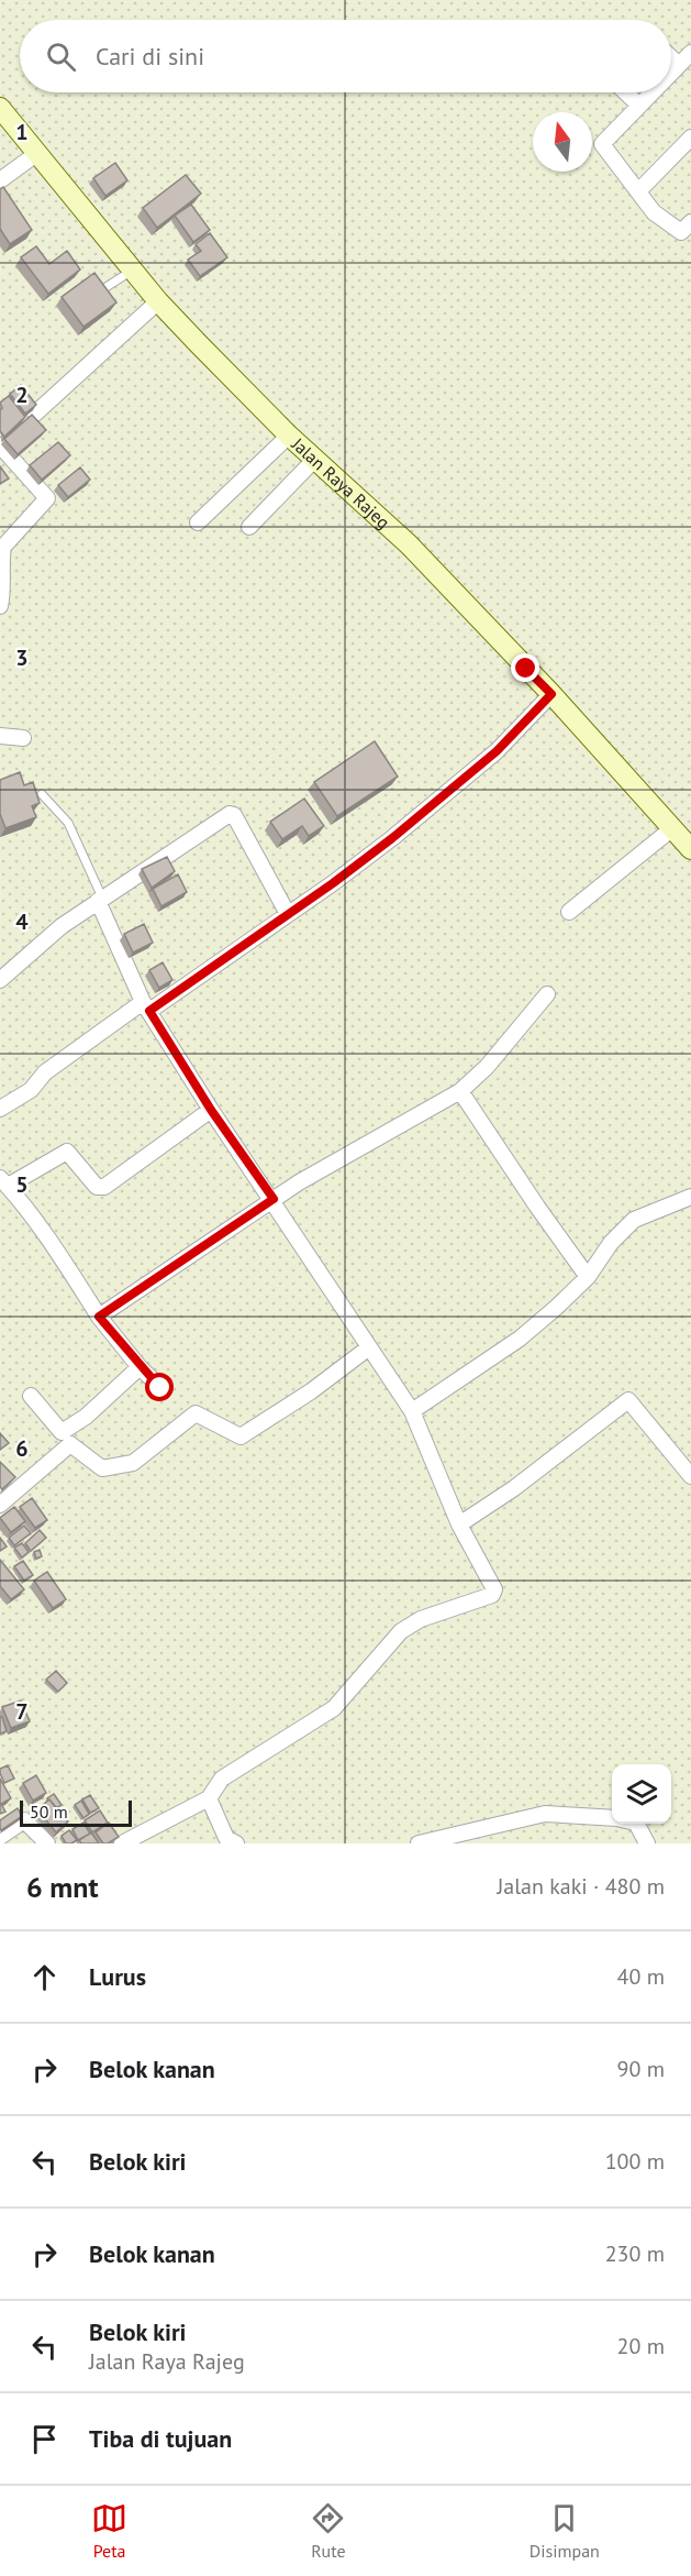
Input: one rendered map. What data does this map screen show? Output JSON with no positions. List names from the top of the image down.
{
  "streets": {
    "main road": ["Jalan Raya Rajeg"]
  },
  "scale_bar": "50 m",
  "north": "top",
  "page": {
    "search": "Cari di sini",
    "scale": "50 m",
    "heading": ["6 mnt", "Jalan kaki · 480 m"],
    "list": [
      ["Lurus", "40 m"],
      ["Belok kanan", "90 m"],
      ["Belok kiri", "100 m"],
      ["Belok kanan", "230 m"],
      ["Belok kiri", "Jalan Raya Rajeg", "20 m"],
      "Tiba di tujuan"
    ],
    "nav": ["Peta", "Rute", "Disimpan"]
  },
  "grid": {
    "rows": [
      "1",
      "2",
      "3",
      "4",
      "5",
      "6",
      "7"
    ]
  }
}
